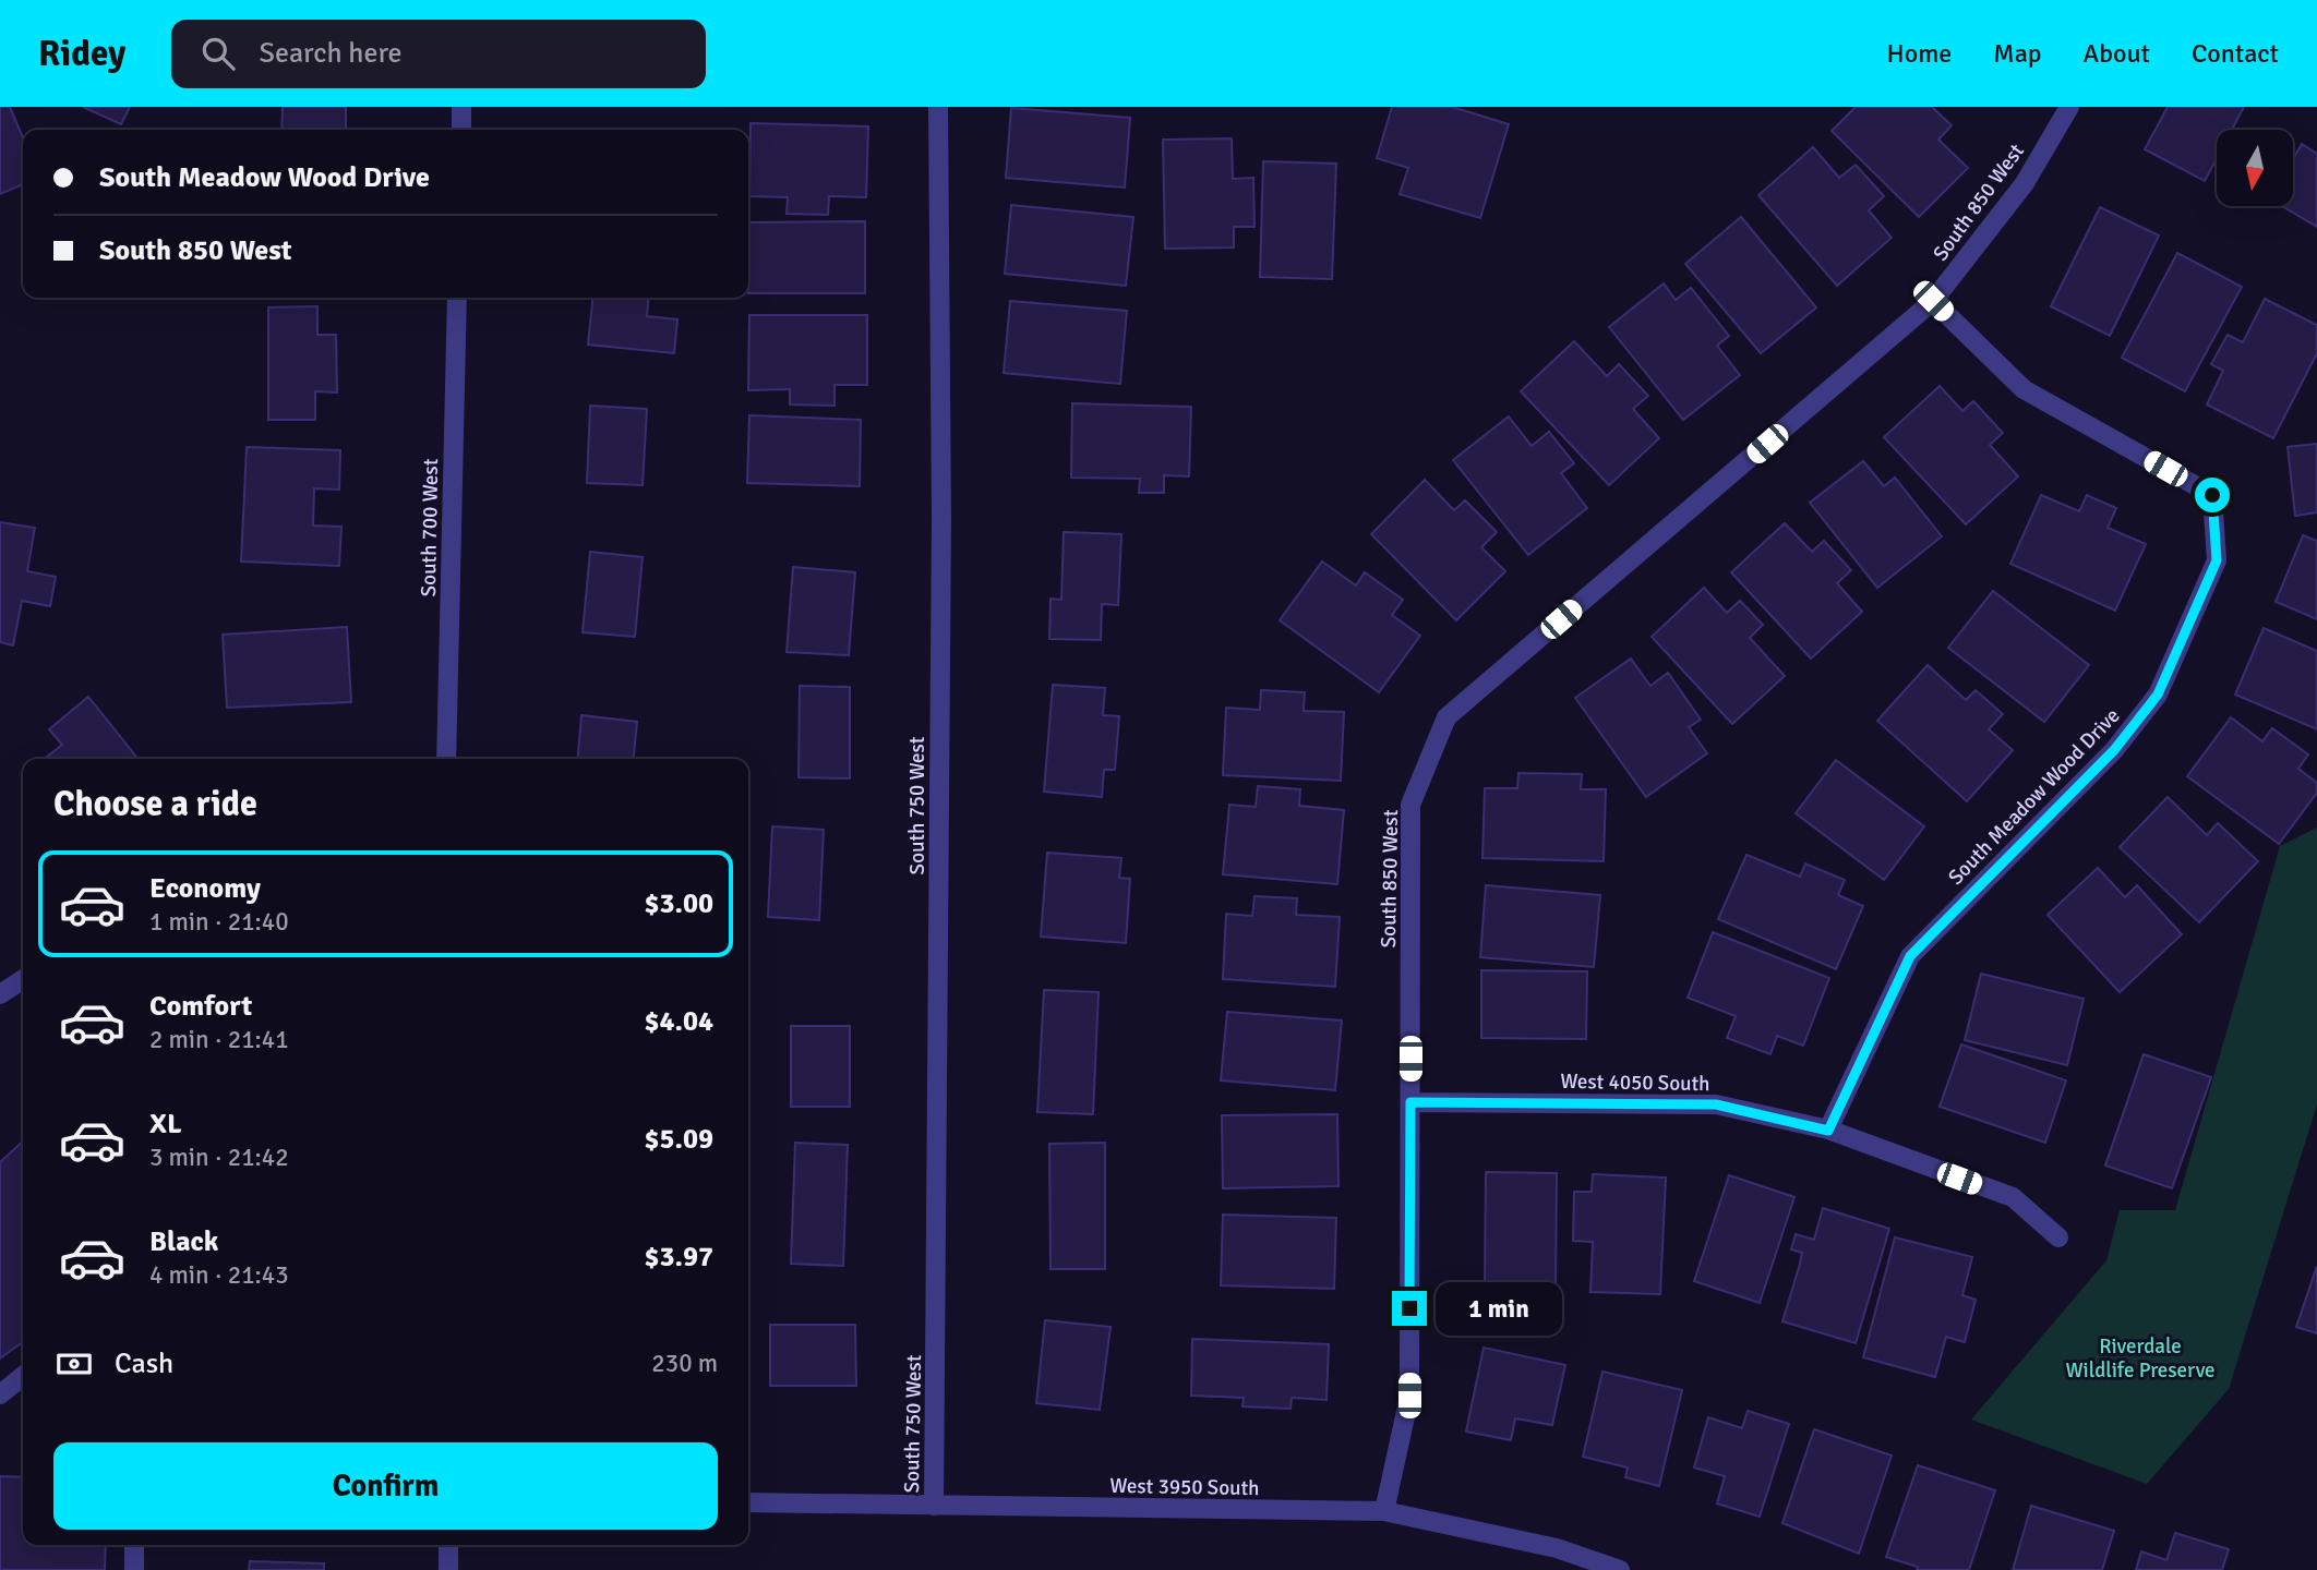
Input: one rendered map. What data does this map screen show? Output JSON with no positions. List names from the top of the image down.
{
  "streets": {
    "street": [
      "South 850 West",
      "South 700 West",
      "South Meadow Wood Drive",
      "South 750 West",
      "West 4050 South",
      "West 3950 South"
    ]
  },
  "crossings": [
    ["South 850 West", "South Meadow Wood Drive"],
    ["South 850 West", "West 4050 South"],
    ["South 850 West", "West 3950 South"],
    ["South Meadow Wood Drive", "West 4050 South"],
    ["South 750 West", "West 3950 South"]
  ],
  "parks": ["Riverdale Wildlife Preserve"],
  "north": "bottom",
  "page": {
    "header": "Ridey",
    "search": "Search here",
    "nav": [
      "Home",
      "Map",
      "About",
      "Contact"
    ],
    "banner": ["South Meadow Wood Drive", "South 850 West"],
    "heading": "Choose a ride",
    "list": [
      {
        "name": "Economy",
        "note": "1 min · 21:40",
        "value": "$3.00"
      },
      {
        "name": "Comfort",
        "note": "2 min · 21:41",
        "value": "$4.04"
      },
      {
        "name": "XL",
        "note": "3 min · 21:42",
        "value": "$5.09"
      },
      {
        "name": "Black",
        "note": "4 min · 21:43",
        "value": "$3.97"
      }
    ],
    "bubble": "1 min",
    "pay": ["Cash", "230 m"],
    "buttons": "Confirm"
  }
}
